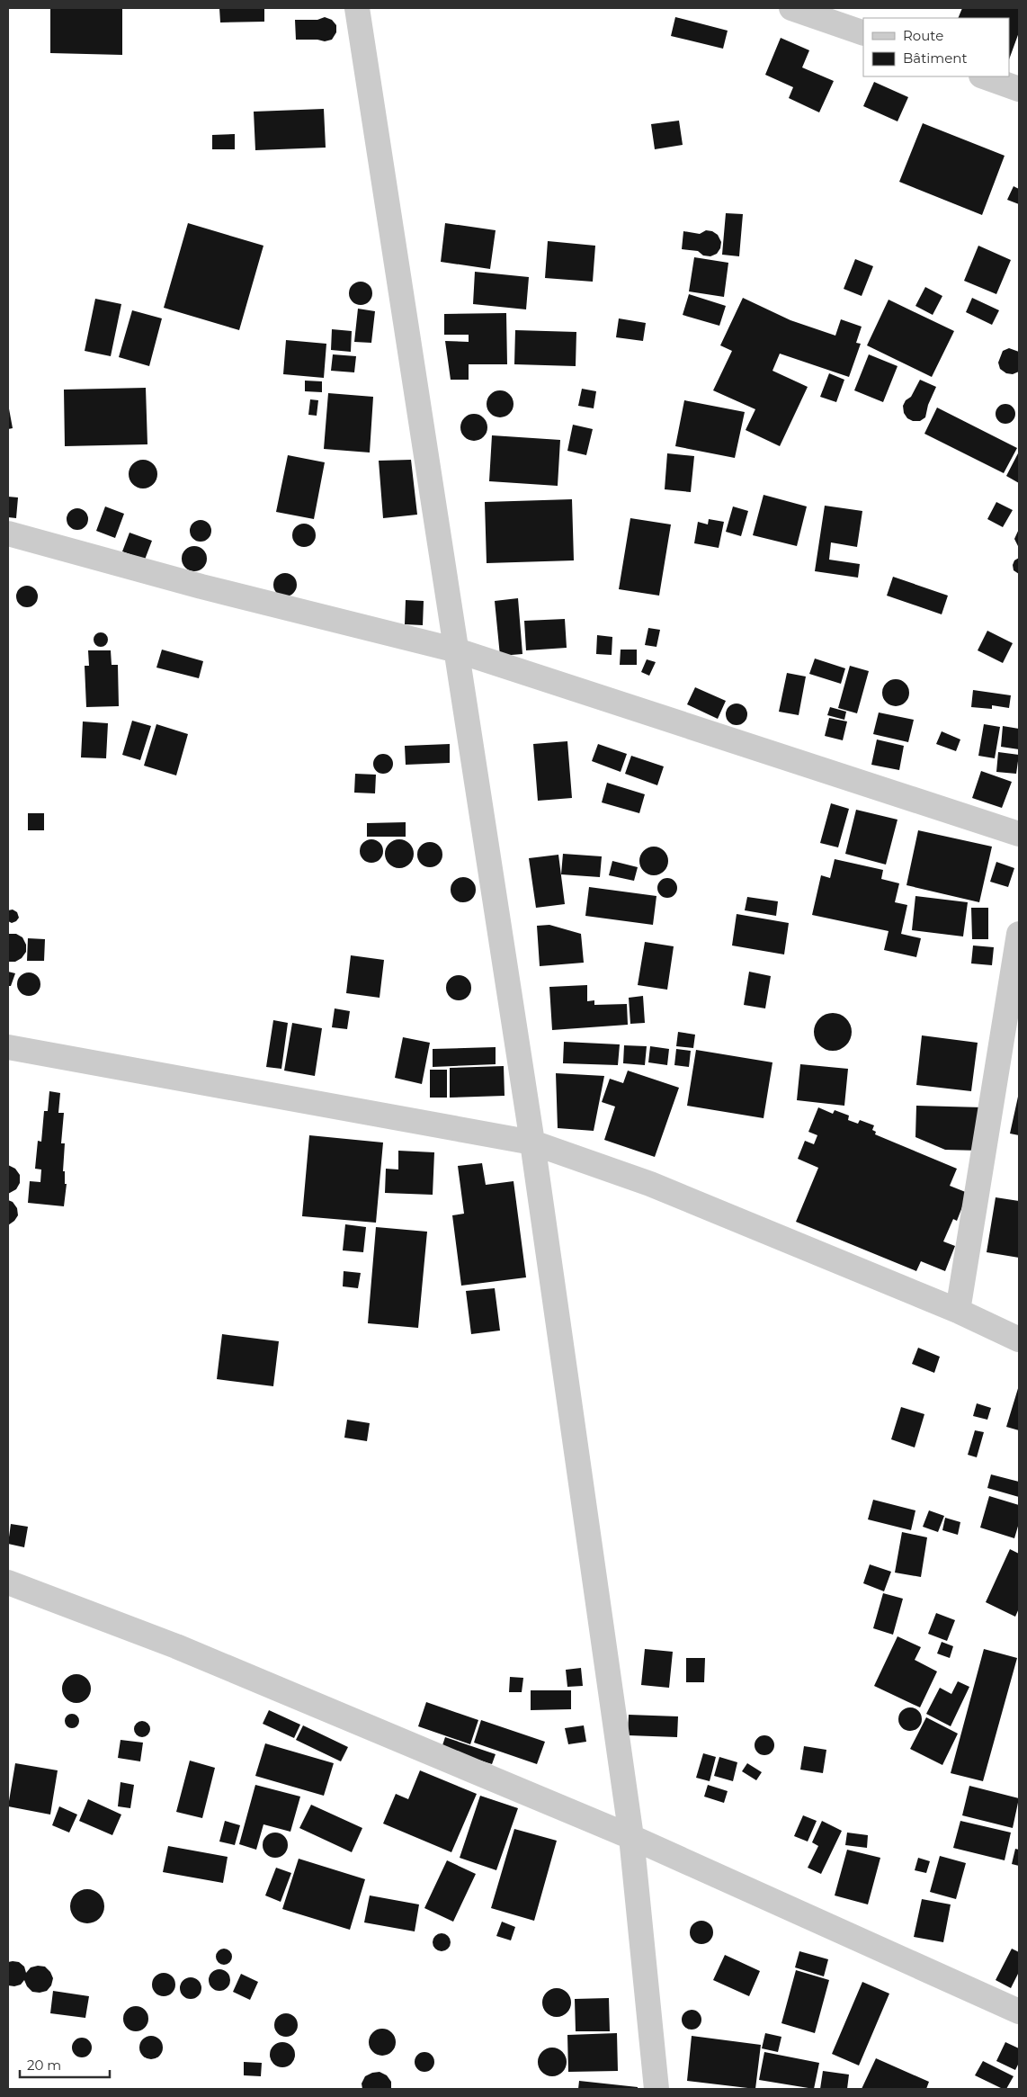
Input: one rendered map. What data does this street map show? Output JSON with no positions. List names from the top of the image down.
{
  "legend": ["Route", "Bâtiment"],
  "scale_bar": "20 m"
}
